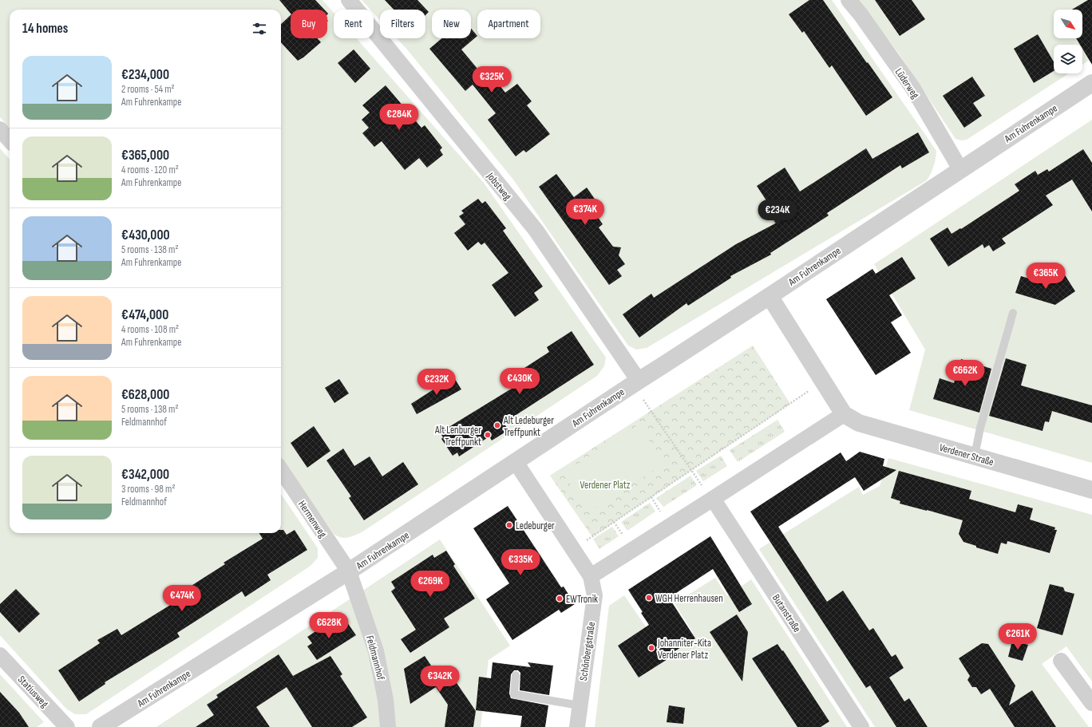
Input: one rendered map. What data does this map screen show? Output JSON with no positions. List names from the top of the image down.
{
  "streets": {
    "street": [
      "Lüderweg",
      "Am Fuhrenkampe",
      "Jobstweg",
      "Verdener Straße",
      "Hermenweg",
      "Butanstraße",
      "Schönbergstraße",
      "Feldmannhof",
      "Statiusweg"
    ]
  },
  "crossings": [
    ["Lüderweg", "Am Fuhrenkampe"],
    ["Am Fuhrenkampe", "Jobstweg"],
    ["Am Fuhrenkampe", "Hermenweg"],
    ["Am Fuhrenkampe", "Feldmannhof"],
    ["Hermenweg", "Feldmannhof"]
  ],
  "parks": ["Verdener Platz"],
  "places": [
    "Alt Ledeburger Treffpunkt",
    "Alt Lenburger Treffpunkt",
    "Ledeburger",
    "WGH Herrenhausen",
    "EWTronik",
    "Johanniter-Kita Verdener Platz"
  ],
  "north": "bottom right",
  "page": {
    "chip": [
      "Buy",
      "Rent",
      "Filters",
      "New",
      "Apartment"
    ],
    "heading": "14 homes",
    "list": [
      {
        "name": "€234,000",
        "note": "2 rooms · 54 m² · Am Fuhrenkampe"
      },
      {
        "name": "€365,000",
        "note": "4 rooms · 120 m² · Am Fuhrenkampe"
      },
      {
        "name": "€430,000",
        "note": "5 rooms · 138 m² · Am Fuhrenkampe"
      },
      {
        "name": "€474,000",
        "note": "4 rooms · 108 m² · Am Fuhrenkampe"
      },
      {
        "name": "€628,000",
        "note": "5 rooms · 138 m² · Feldmannhof"
      },
      {
        "name": "€342,000",
        "note": "3 rooms · 98 m² · Feldmannhof"
      }
    ],
    "price": [
      "€325K",
      "€284K",
      "€374K",
      "€234K",
      "€365K",
      "€662K",
      "€430K",
      "€232K",
      "€335K",
      "€269K",
      "€474K",
      "€628K",
      "€261K",
      "€342K"
    ]
  }
}
